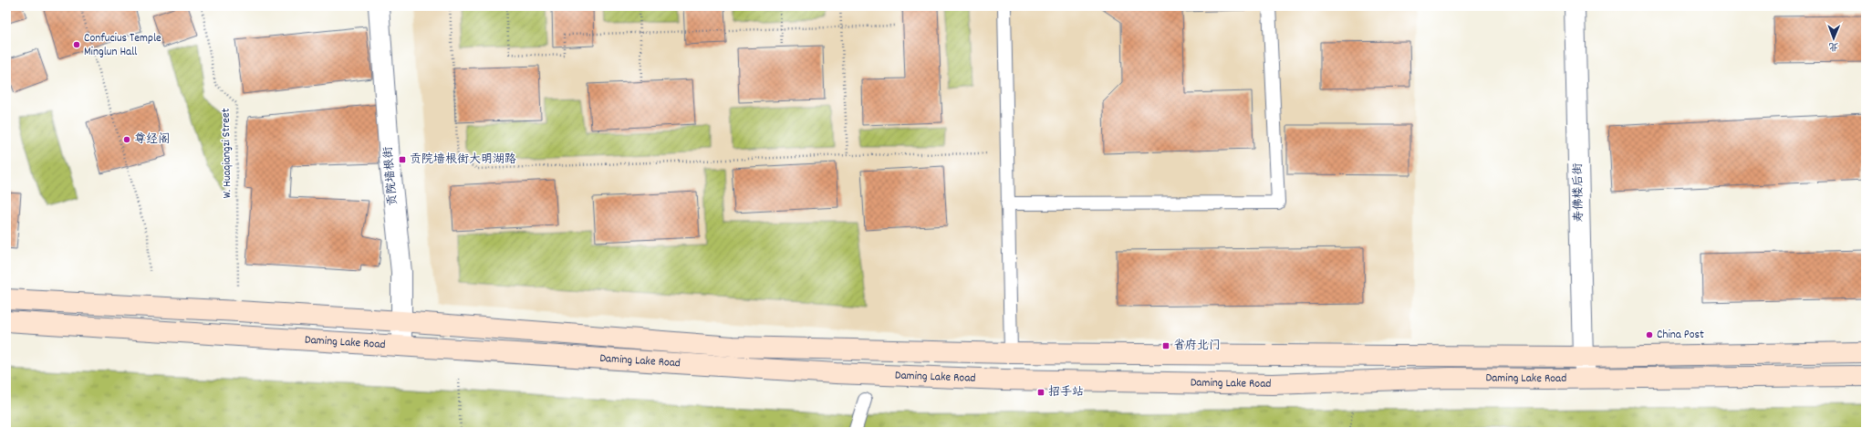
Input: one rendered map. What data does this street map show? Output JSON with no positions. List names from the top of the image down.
{
  "streets": {
    "main road": ["Daming Lake Road"],
    "street": ["贡院墙根街", "寿佛楼后街"],
    "path": ["W. Huaqiangzi Street"]
  },
  "crossings": [
    ["W. Huaqiangzi Street", "Daming Lake Road"],
    ["贡院墙根街", "Daming Lake Road"],
    ["寿佛楼后街", "Daming Lake Road"]
  ],
  "places": {
    "other": ["Confucius Temple Minglun Hall", "尊经阁", "China Post"],
    "transit": ["贡院墙根街大明湖路", "省府北门", "招手站"]
  },
  "north": "bottom"
}
